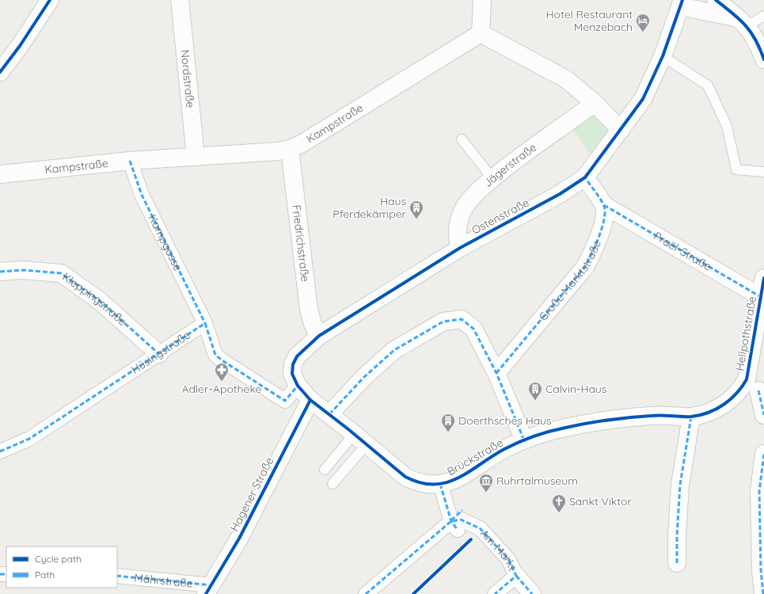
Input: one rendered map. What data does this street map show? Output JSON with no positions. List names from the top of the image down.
{
  "streets": {
    "street": [
      "Nordstraße",
      "Kampstraße",
      "Jägerstraße",
      "Ostenstraße",
      "Kampgasse",
      "Friedrichstraße",
      "Praël-Straße",
      "Große Marktstraße",
      "Kleppingstraße",
      "Hellpothstraße",
      "Hüsingstraße",
      "Brückstraße",
      "Hagener Straße",
      "Am Markt",
      "Mährstraße"
    ]
  },
  "crossings": [
    ["Nordstraße", "Kampstraße"],
    ["Kampstraße", "Kampgasse"],
    ["Kampstraße", "Friedrichstraße"],
    ["Jägerstraße", "Ostenstraße"],
    ["Ostenstraße", "Friedrichstraße"],
    ["Ostenstraße", "Hüsingstraße"],
    ["Ostenstraße", "Brückstraße"],
    ["Ostenstraße", "Hagener Straße"],
    ["Kampgasse", "Hüsingstraße"],
    ["Praël-Straße", "Große Marktstraße"],
    ["Praël-Straße", "Hellpothstraße"],
    ["Kleppingstraße", "Hüsingstraße"],
    ["Hellpothstraße", "Brückstraße"],
    ["Brückstraße", "Hagener Straße"],
    ["Hagener Straße", "Mährstraße"]
  ],
  "places": {
    "hotel": ["Hotel Restaurant Menzebach"],
    "building": ["Haus Pferdekämper", "Calvin-Haus", "Doerthsches Haus"],
    "pharmacy": ["Adler-Apotheke"],
    "museum": ["Ruhrtalmuseum"],
    "church": ["Sankt Viktor"]
  },
  "legend": ["Cycle path", "Path"]
}
